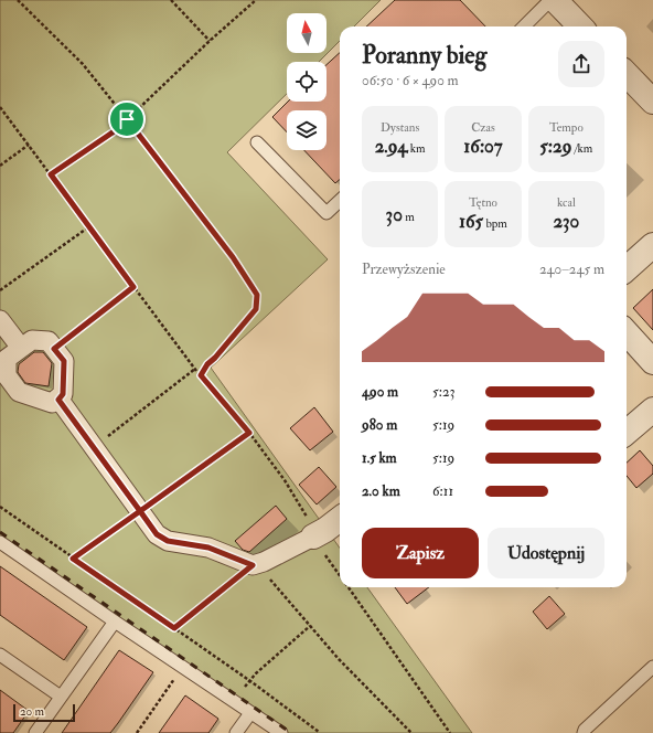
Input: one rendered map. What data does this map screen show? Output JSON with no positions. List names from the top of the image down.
{
  "scale_bar": "20 m",
  "north": "top",
  "page": {
    "heading": ["Poranny bieg", "06:50 · 6 × 490 m"],
    "stats": [
      ["Dystans", "2.94 km"],
      ["Czas", "16:07"],
      ["Tempo", "5:29 /km"],
      ["30 m"],
      ["Tętno", "165 bpm"],
      ["kcal", "230"]
    ],
    "chart": ["Przewyższenie", "240–245 m"],
    "list": [
      {
        "name": "490 m",
        "note": "5:23"
      },
      {
        "name": "980 m",
        "note": "5:19"
      },
      {
        "name": "1.5 km",
        "note": "5:19"
      },
      {
        "name": "2.0 km",
        "note": "6:11"
      }
    ],
    "buttons": ["Zapisz", "Udostępnij"],
    "scale": "20 m"
  }
}
